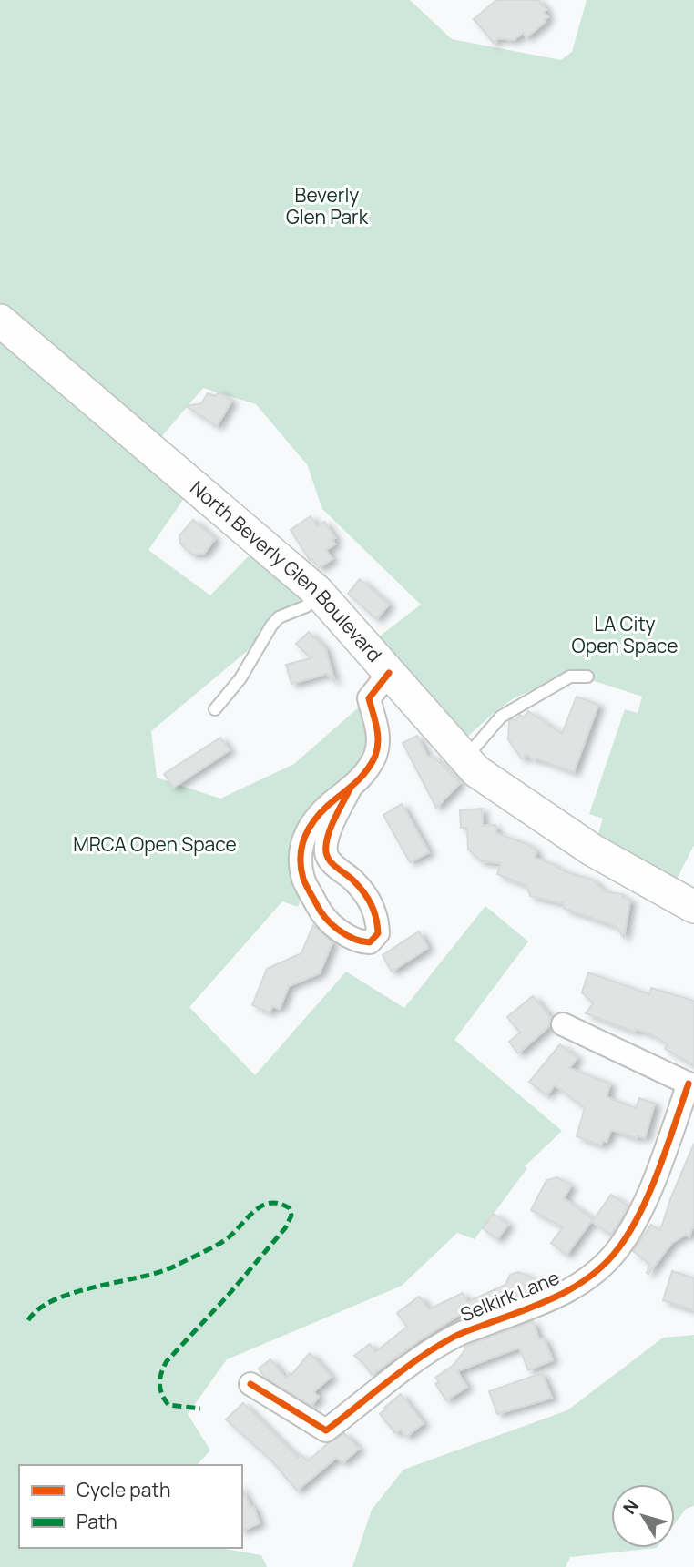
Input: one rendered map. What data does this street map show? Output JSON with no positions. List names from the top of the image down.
{
  "streets": {
    "main road": ["North Beverly Glen Boulevard"],
    "street": ["Selkirk Lane"]
  },
  "parks": ["Beverly Glen Park", "LA City Open Space", "MRCA Open Space"],
  "legend": ["Cycle path", "Path"],
  "north": "top left"
}
